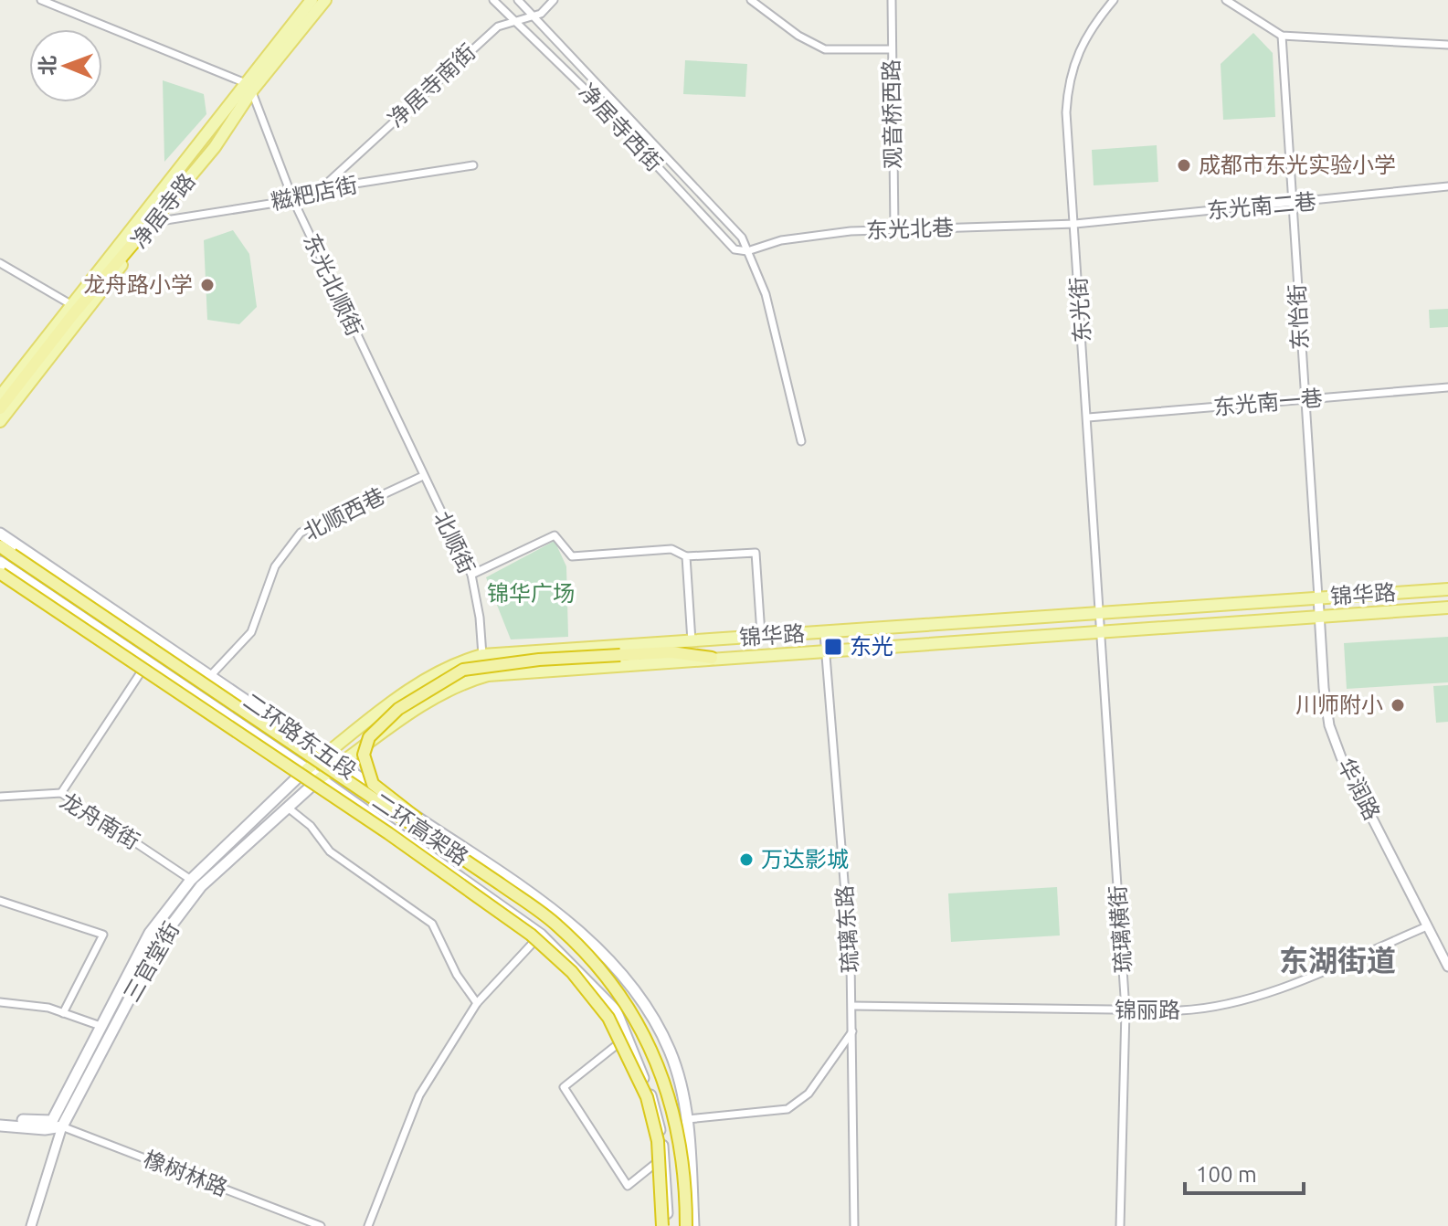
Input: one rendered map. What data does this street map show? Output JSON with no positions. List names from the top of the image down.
{
  "streets": {
    "highway": ["二环高架路"],
    "main road": [
      "净居寺路",
      "锦华路",
      "二环路东五段",
      "三官堂街"
    ],
    "street": [
      "净居寺南街",
      "观音桥西路",
      "净居寺西街",
      "糍粑店街",
      "东光南二巷",
      "东光北巷",
      "东光北顺街",
      "东光街",
      "东怡街",
      "东光南一巷",
      "北顺西巷",
      "北顺街",
      "华润路",
      "龙舟南街",
      "琉璃东路",
      "琉璃横街",
      "锦丽路",
      "橡树林路"
    ]
  },
  "crossings": [
    ["净居寺南街", "净居寺西街"],
    ["净居寺南街", "糍粑店街"],
    ["观音桥西路", "东光北巷"],
    ["净居寺西街", "东光北巷"],
    ["糍粑店街", "净居寺路"],
    ["糍粑店街", "东光北顺街"],
    ["东光南二巷", "东光北巷"],
    ["东光南二巷", "东光街"],
    ["东光南二巷", "东怡街"],
    ["净居寺路", "东光北顺街"],
    ["东光北巷", "东光街"],
    ["东光北顺街", "北顺西巷"],
    ["东光北顺街", "北顺街"],
    ["东光街", "东光南一巷"],
    ["东光街", "锦华路"],
    ["东光街", "琉璃横街"],
    ["东怡街", "东光南一巷"],
    ["东怡街", "锦华路"],
    ["东怡街", "华润路"],
    ["北顺西巷", "北顺街"],
    ["北顺西巷", "二环路东五段"],
    ["北顺街", "锦华路"],
    ["锦华路", "二环路东五段"],
    ["锦华路", "华润路"],
    ["锦华路", "琉璃东路"],
    ["锦华路", "琉璃横街"],
    ["锦华路", "三官堂街"],
    ["二环路东五段", "二环高架路"],
    ["二环路东五段", "三官堂街"],
    ["华润路", "锦丽路"],
    ["龙舟南街", "三官堂街"],
    ["琉璃东路", "锦丽路"],
    ["琉璃横街", "锦丽路"],
    ["三官堂街", "橡树林路"]
  ],
  "districts": ["东湖街道"],
  "parks": ["锦华广场"],
  "places": {
    "other": [
      "成都市东光实验小学",
      "龙舟路小学",
      "川师附小",
      "万达影城"
    ],
    "transit": ["东光"]
  },
  "scale_bar": "100 m",
  "north": "left"
}
